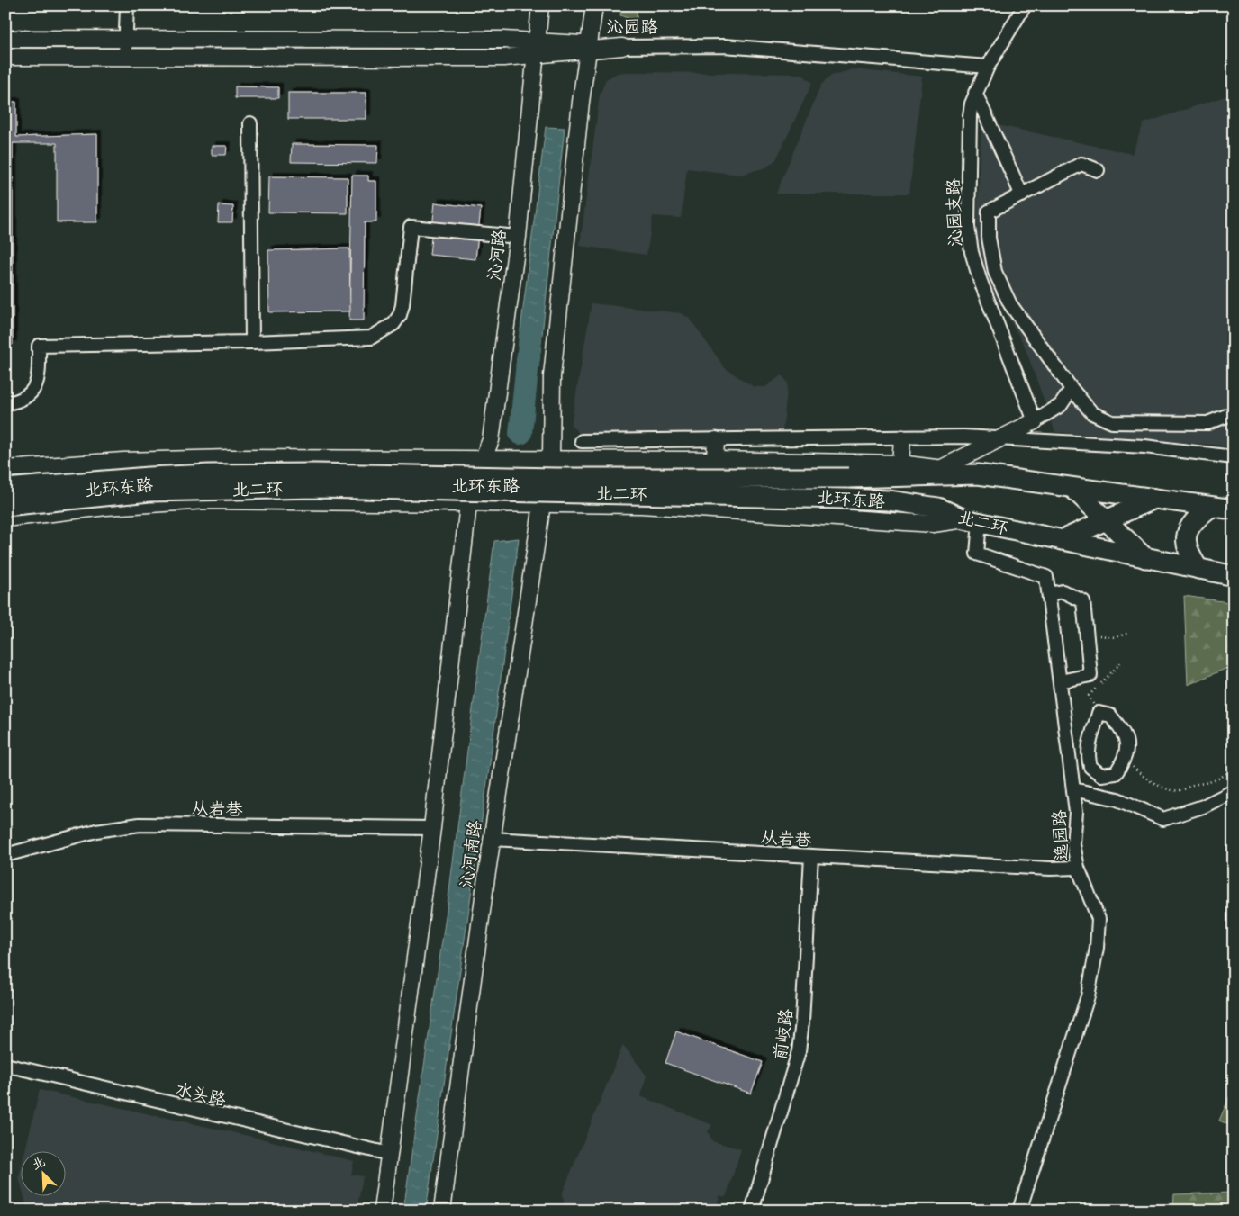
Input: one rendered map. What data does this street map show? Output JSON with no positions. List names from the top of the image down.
{
  "streets": {
    "highway": ["北二环"],
    "main road": [
      "沁园路",
      "沁河路",
      "北环东路",
      "沁河南路"
    ],
    "street": [
      "沁园支路",
      "从岩巷",
      "逸园路",
      "前岐路",
      "水头路"
    ]
  },
  "crossings": [
    ["沁园路", "沁园支路"],
    ["沁园路", "沁河路"],
    ["沁河路", "北环东路"],
    ["北环东路", "北二环"],
    ["北环东路", "逸园路"],
    ["北环东路", "沁河南路"],
    ["北二环", "逸园路"],
    ["从岩巷", "逸园路"],
    ["从岩巷", "沁河南路"],
    ["从岩巷", "前岐路"]
  ],
  "north": "top left"
}
